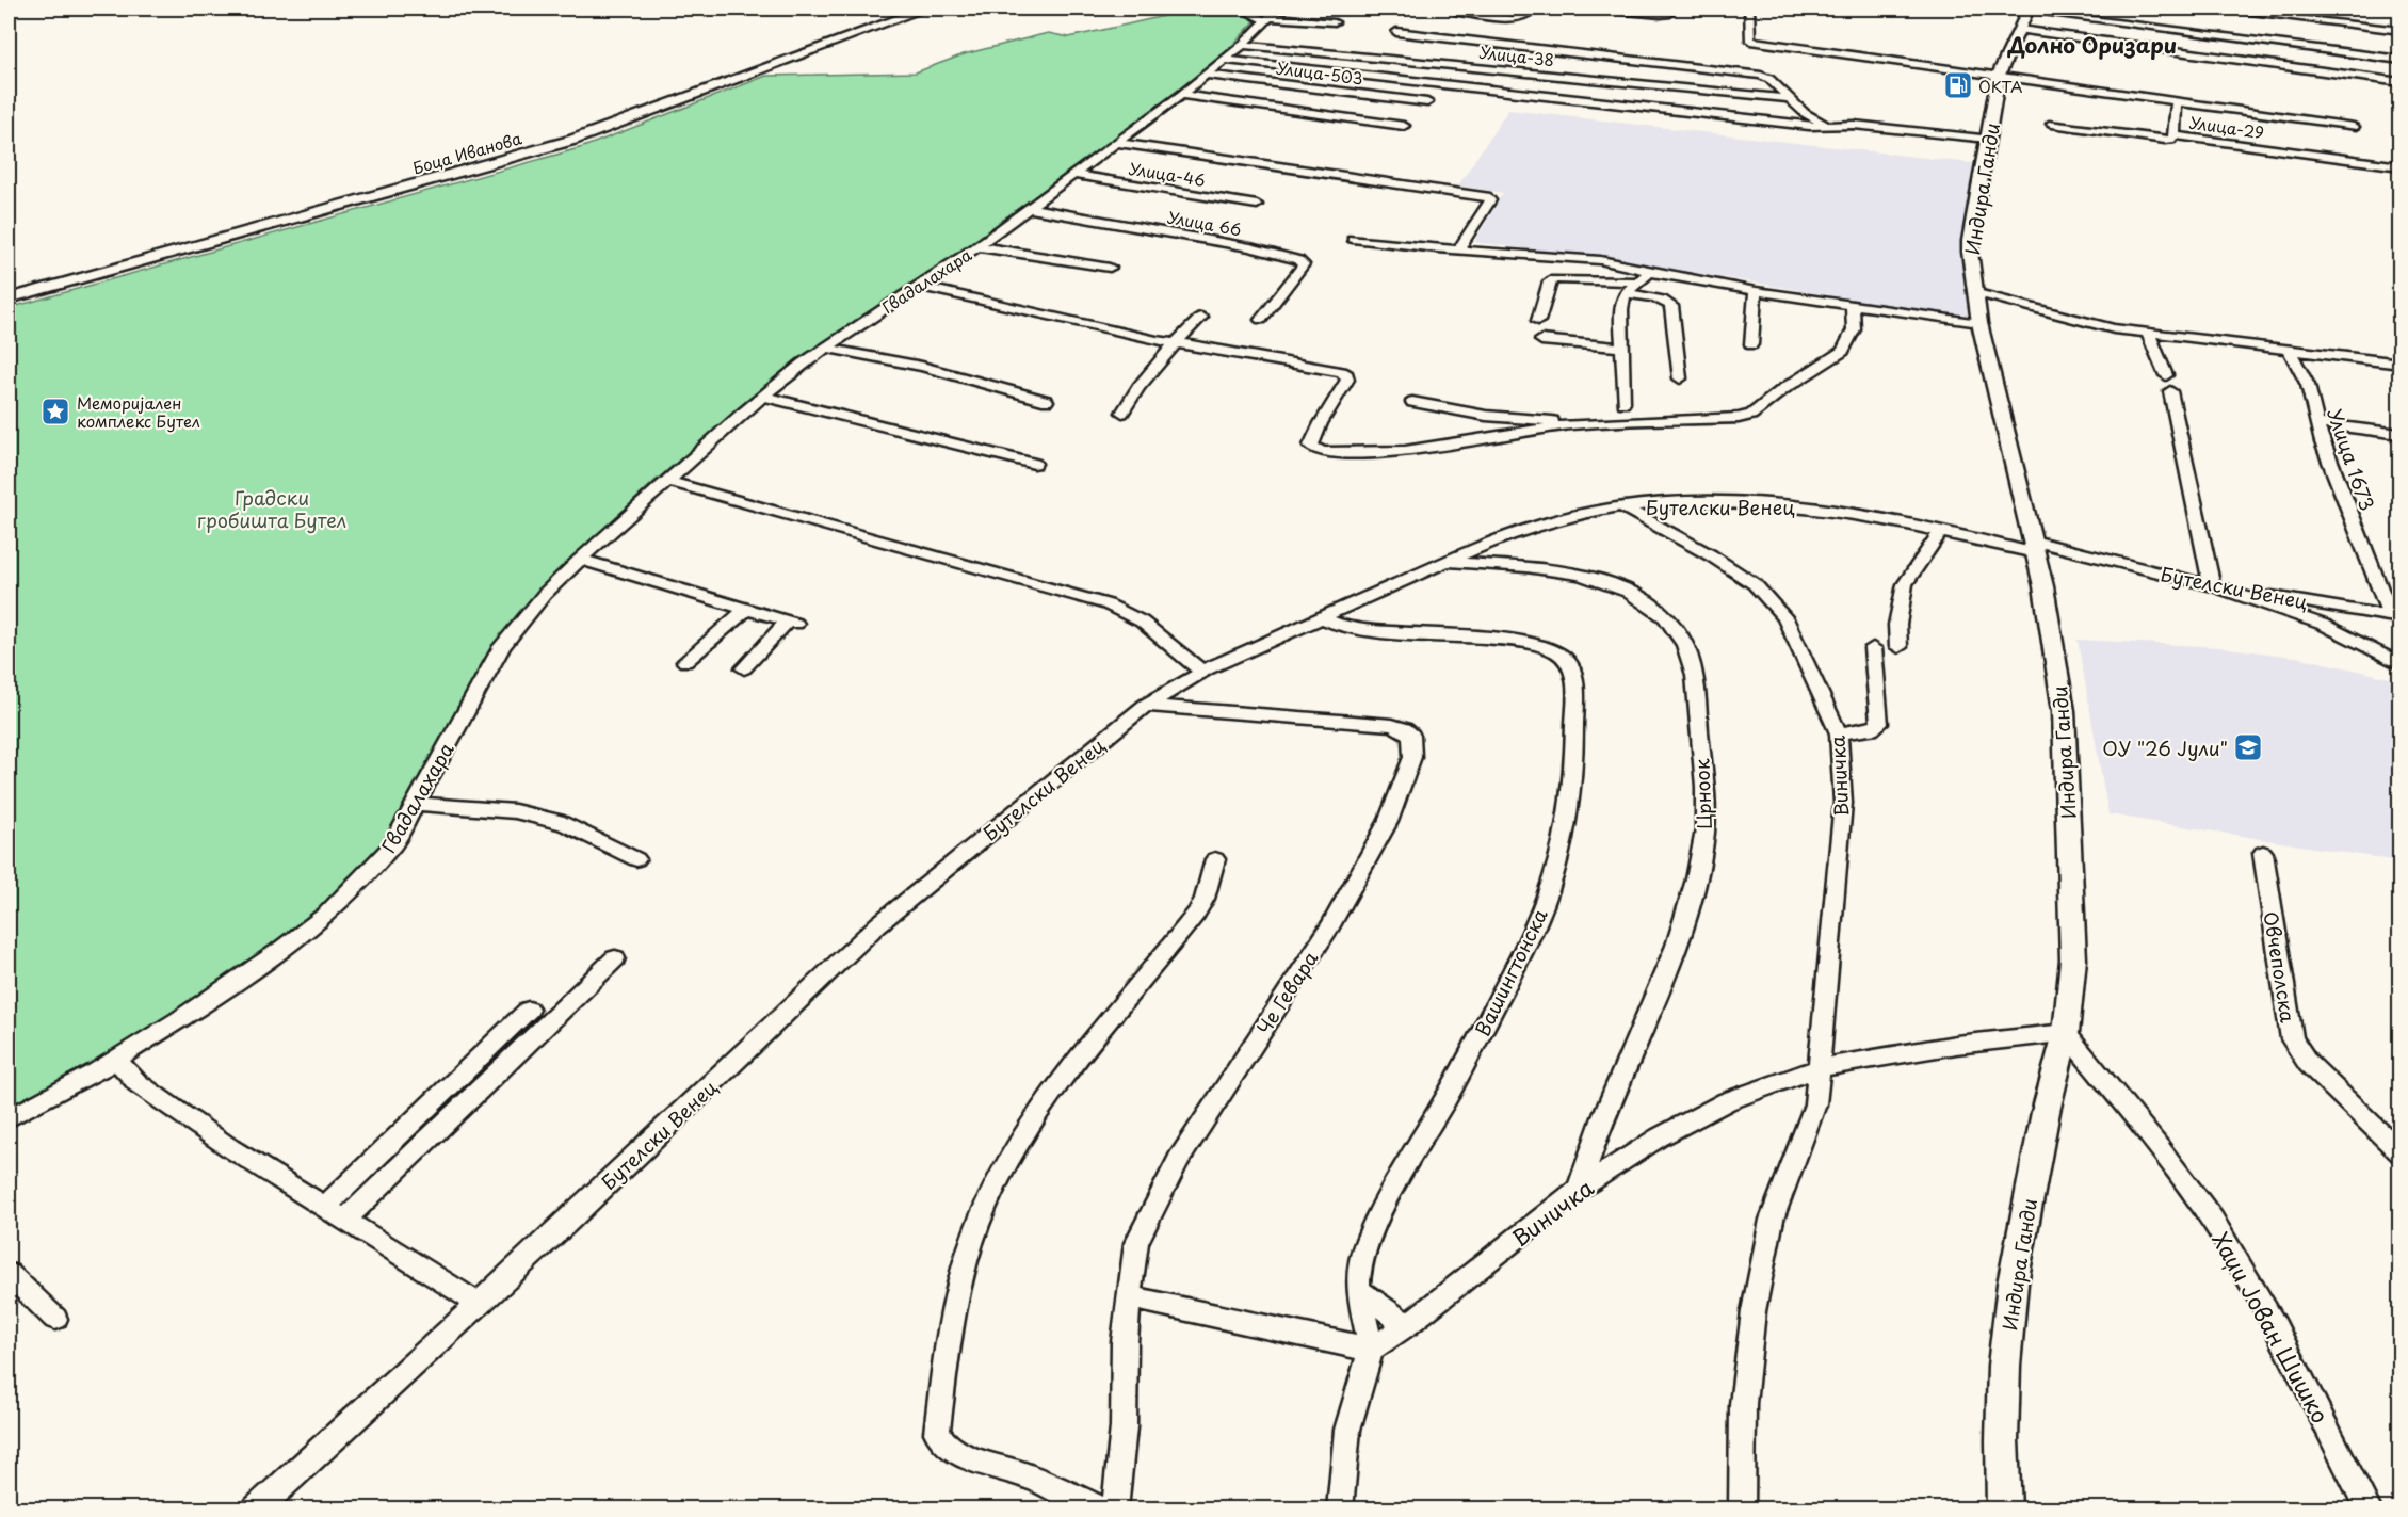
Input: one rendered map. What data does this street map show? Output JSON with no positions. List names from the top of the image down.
{
  "streets": {
    "street": [
      "Улица-38",
      "Улица-503",
      "Улица-29",
      "Боца Иванова",
      "Улица-46",
      "Индира Ганди",
      "Улица 66",
      "Гвадалахара",
      "Улица 1673",
      "Бутелски Венец",
      "Виничка",
      "Црноок",
      "Овчеполска",
      "Вашингтонска",
      "Че Гевара",
      "Хаџи Јован Шишко"
    ]
  },
  "crossings": [
    ["Улица-38", "Гвадалахара"],
    ["Улица-503", "Гвадалахара"],
    ["Улица-46", "Гвадалахара"],
    ["Индира Ганди", "Бутелски Венец"],
    ["Индира Ганди", "Виничка"],
    ["Индира Ганди", "Хаџи Јован Шишко"],
    ["Улица 66", "Гвадалахара"],
    ["Улица 1673", "Бутелски Венец"],
    ["Бутелски Венец", "Виничка"],
    ["Бутелски Венец", "Црноок"],
    ["Бутелски Венец", "Вашингтонска"],
    ["Бутелски Венец", "Че Гевара"],
    ["Виничка", "Црноок"],
    ["Виничка", "Вашингтонска"],
    ["Виничка", "Хаџи Јован Шишко"]
  ],
  "districts": ["Долно Оризари"],
  "parks": ["Градски гробишта Бутел"],
  "places": {
    "fuel station": ["ОКТА"],
    "place": ["Меморијален комплекс Бутел"],
    "school or university": ["ОУ \"26 Јули\""]
  }
}
